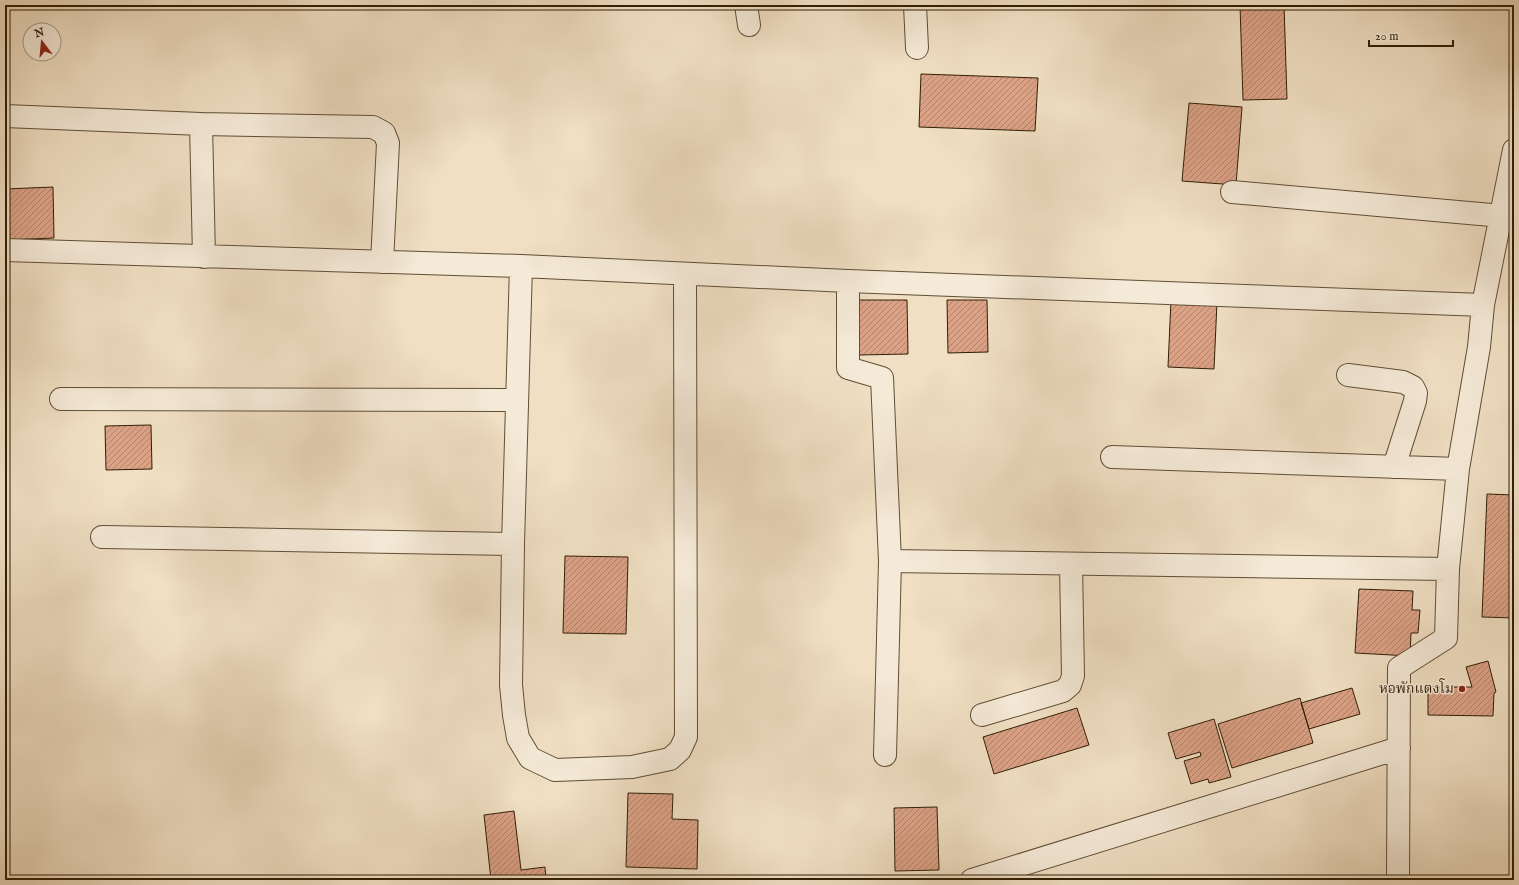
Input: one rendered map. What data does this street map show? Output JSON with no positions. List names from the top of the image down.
{
  "places": ["หอพักแตงโม"],
  "scale_bar": "20 m",
  "north": "top"
}
